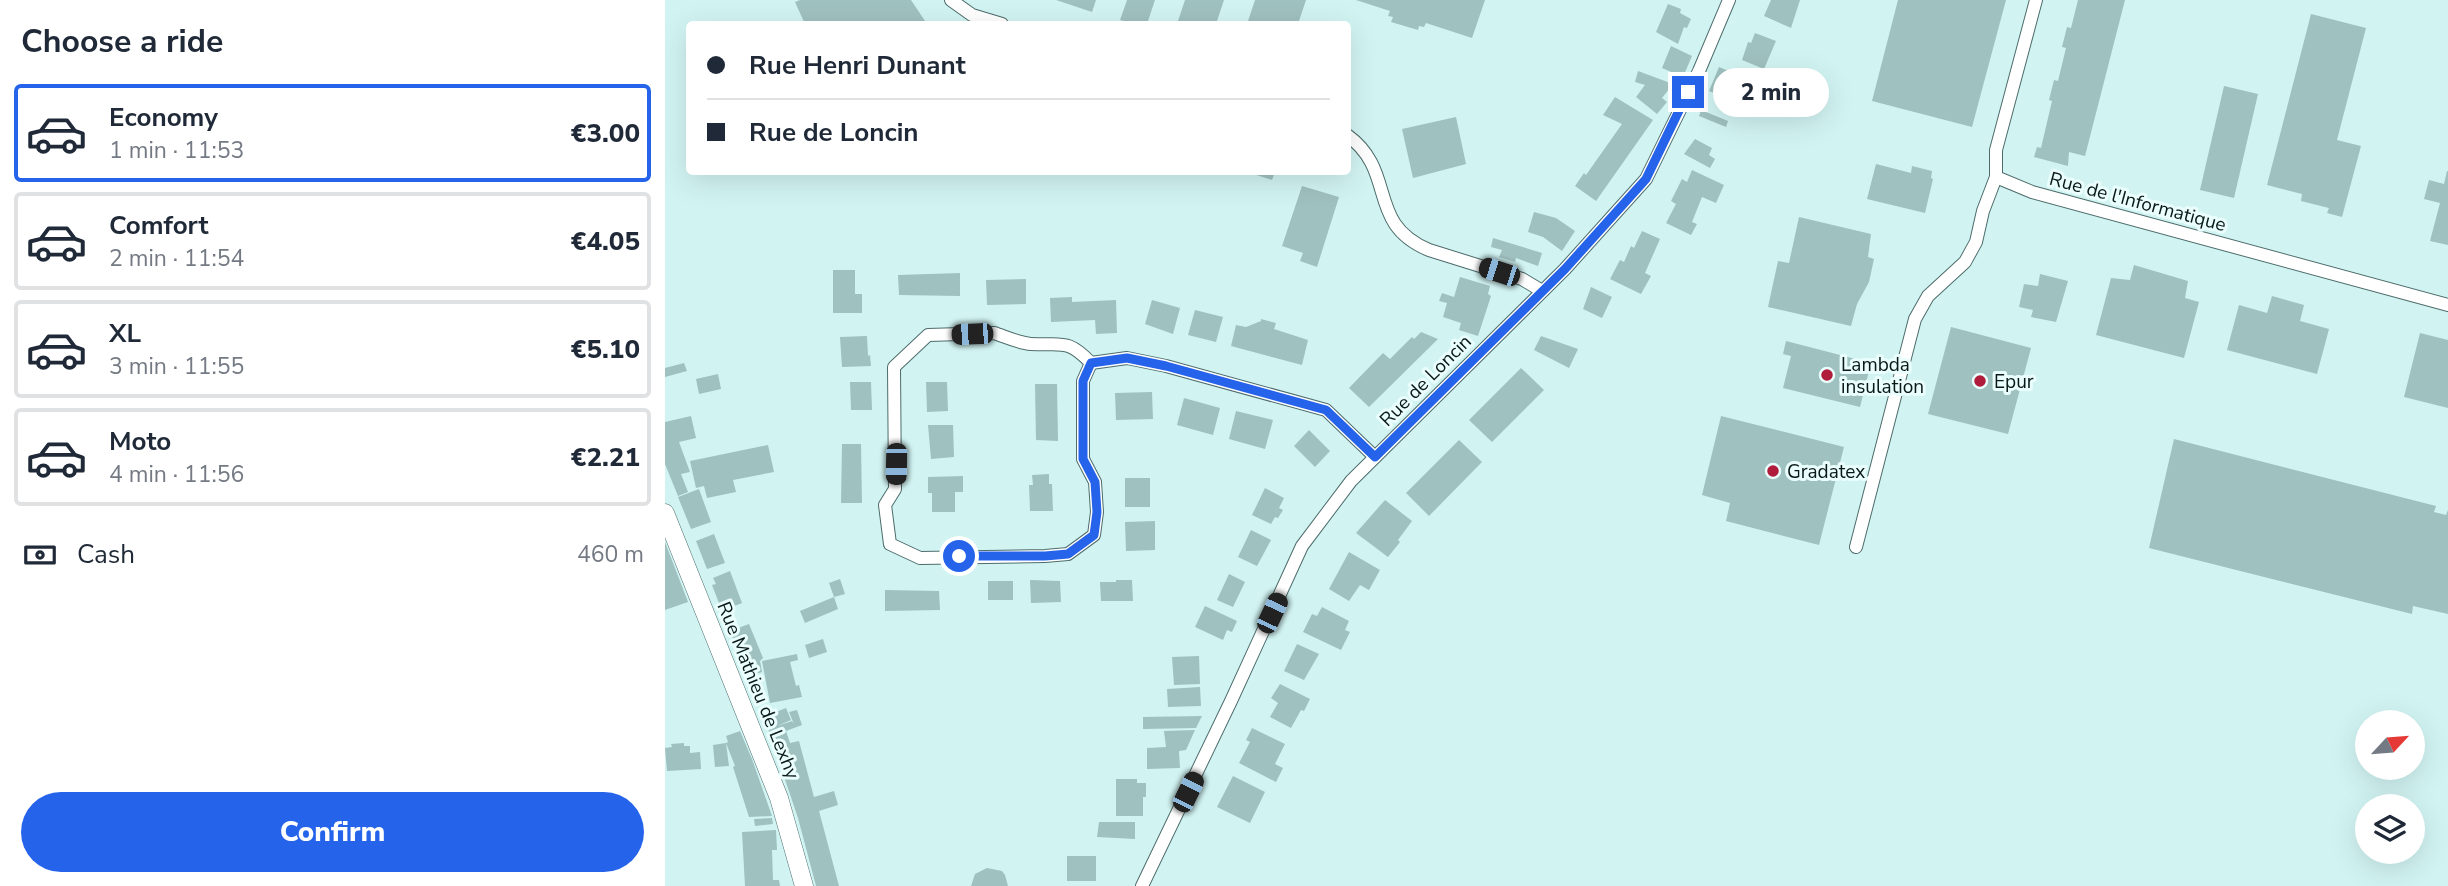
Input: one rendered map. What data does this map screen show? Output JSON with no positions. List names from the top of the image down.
{
  "streets": {
    "main road": ["Rue Mathieu de Lexhy"],
    "street": ["Rue de l'Informatique", "Rue de Loncin"]
  },
  "places": ["Lambda insulation", "Epur", "Gradatex"],
  "north": "top right",
  "page": {
    "heading": "Choose a ride",
    "banner": ["Rue Henri Dunant", "Rue de Loncin"],
    "bubble": "2 min",
    "list": [
      {
        "name": "Economy",
        "note": "1 min · 11:53",
        "value": "€3.00"
      },
      {
        "name": "Comfort",
        "note": "2 min · 11:54",
        "value": "€4.05"
      },
      {
        "name": "XL",
        "note": "3 min · 11:55",
        "value": "€5.10"
      },
      {
        "name": "Moto",
        "note": "4 min · 11:56",
        "value": "€2.21"
      }
    ],
    "pay": ["Cash", "460 m"],
    "buttons": "Confirm"
  }
}
